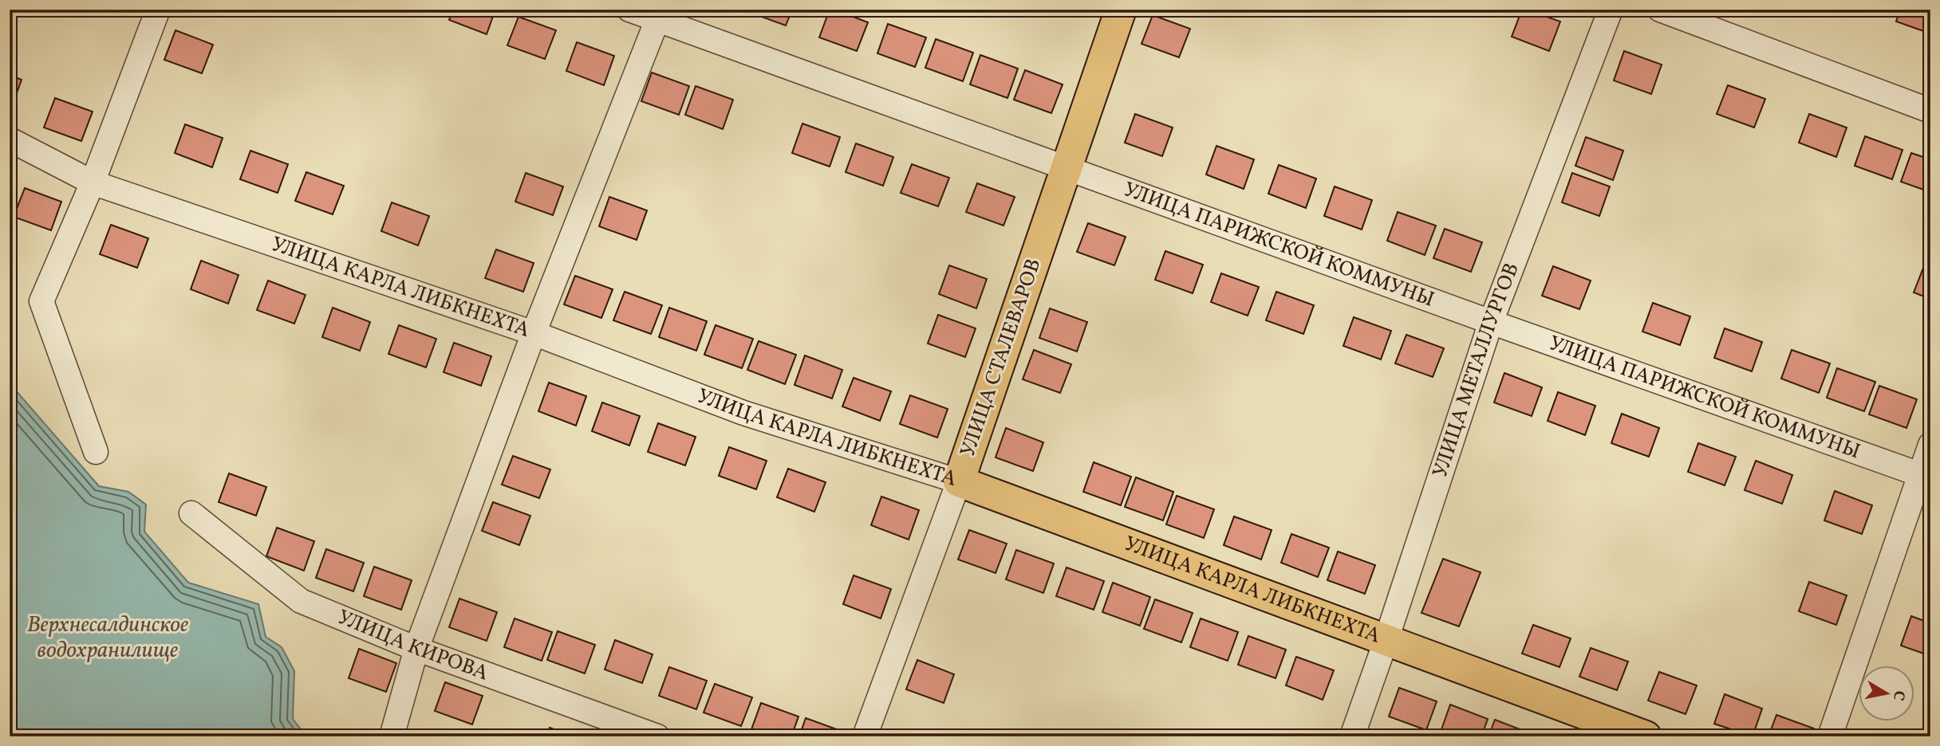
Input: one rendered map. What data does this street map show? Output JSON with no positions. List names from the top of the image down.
{
  "streets": {
    "main road": ["УЛИЦА КАРЛА ЛИБКНЕХТА", "УЛИЦА СТАЛЕВАРОВ"],
    "street": ["УЛИЦА ПАРИЖСКОЙ КОММУНЫ", "УЛИЦА МЕТАЛЛУРГОВ", "УЛИЦА КИРОВА"]
  },
  "crossings": [
    ["УЛИЦА ПАРИЖСКОЙ КОММУНЫ", "УЛИЦА СТАЛЕВАРОВ"],
    ["УЛИЦА ПАРИЖСКОЙ КОММУНЫ", "УЛИЦА МЕТАЛЛУРГОВ"],
    ["УЛИЦА КАРЛА ЛИБКНЕХТА", "УЛИЦА СТАЛЕВАРОВ"],
    ["УЛИЦА КАРЛА ЛИБКНЕХТА", "УЛИЦА МЕТАЛЛУРГОВ"]
  ],
  "water": ["Верхнесалдинское водохранилище"],
  "north": "right"
}
